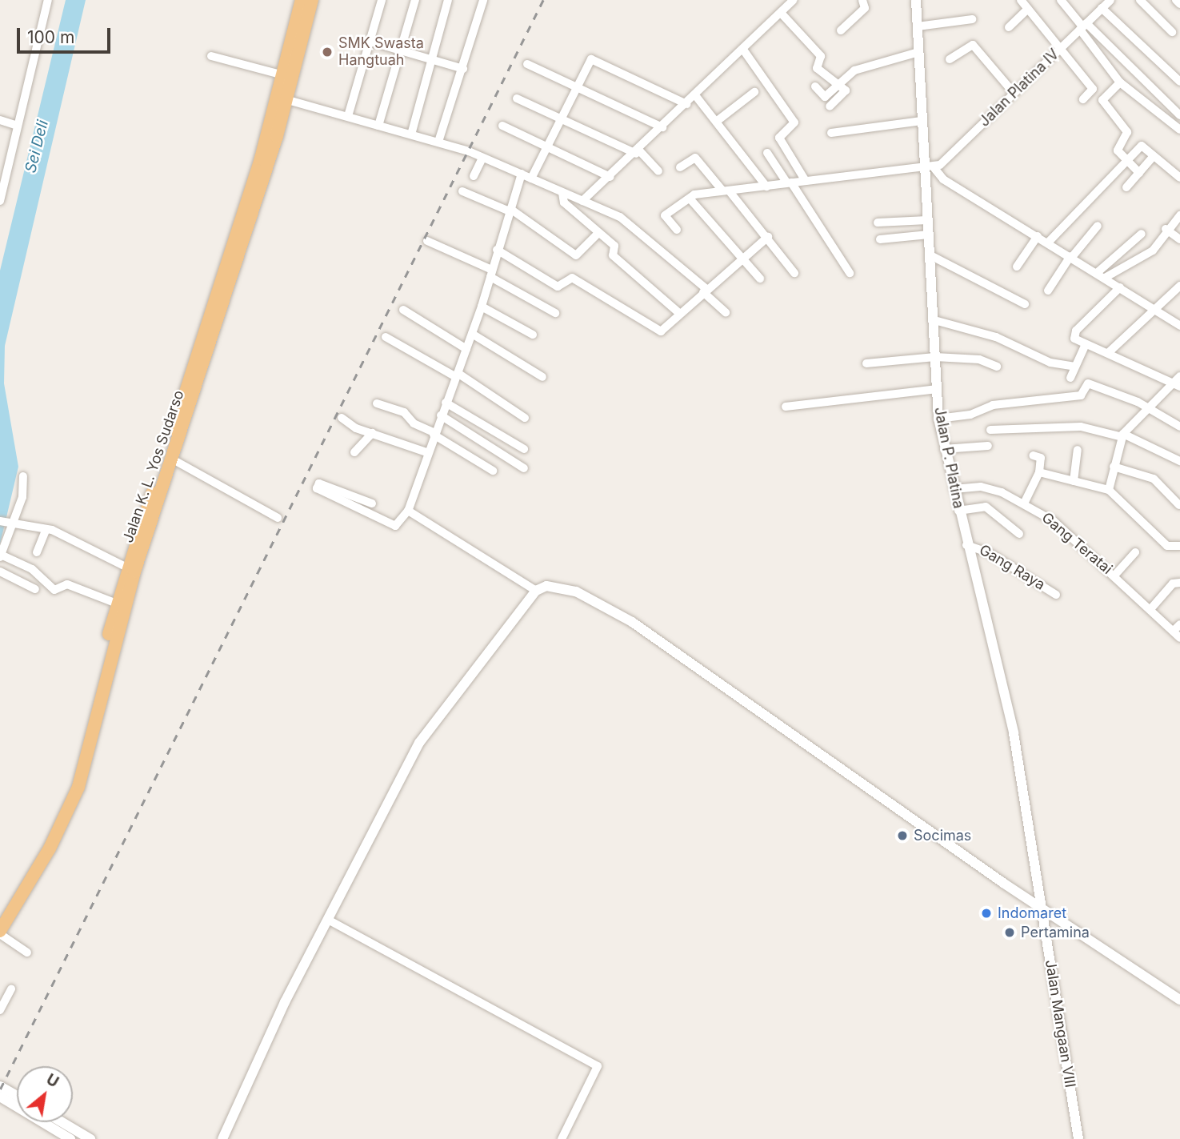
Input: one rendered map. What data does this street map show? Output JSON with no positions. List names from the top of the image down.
{
  "streets": {
    "highway": ["Jalan K. L. Yos Sudarso"],
    "street": [
      "Jalan Platina IV",
      "Jalan P. Platina",
      "Gang Teratai",
      "Gang Raya",
      "Jalan Mangaan VIII"
    ]
  },
  "crossings": [
    ["Jalan Platina IV", "Jalan P. Platina"],
    ["Jalan P. Platina", "Gang Teratai"],
    ["Jalan P. Platina", "Gang Raya"],
    ["Jalan P. Platina", "Jalan Mangaan VIII"]
  ],
  "water": ["Sei Deli"],
  "places": [
    "SMK Swasta Hangtuah",
    "Socimas",
    "Indomaret",
    "Pertamina"
  ],
  "scale_bar": "100 m",
  "north": "top right"
}
